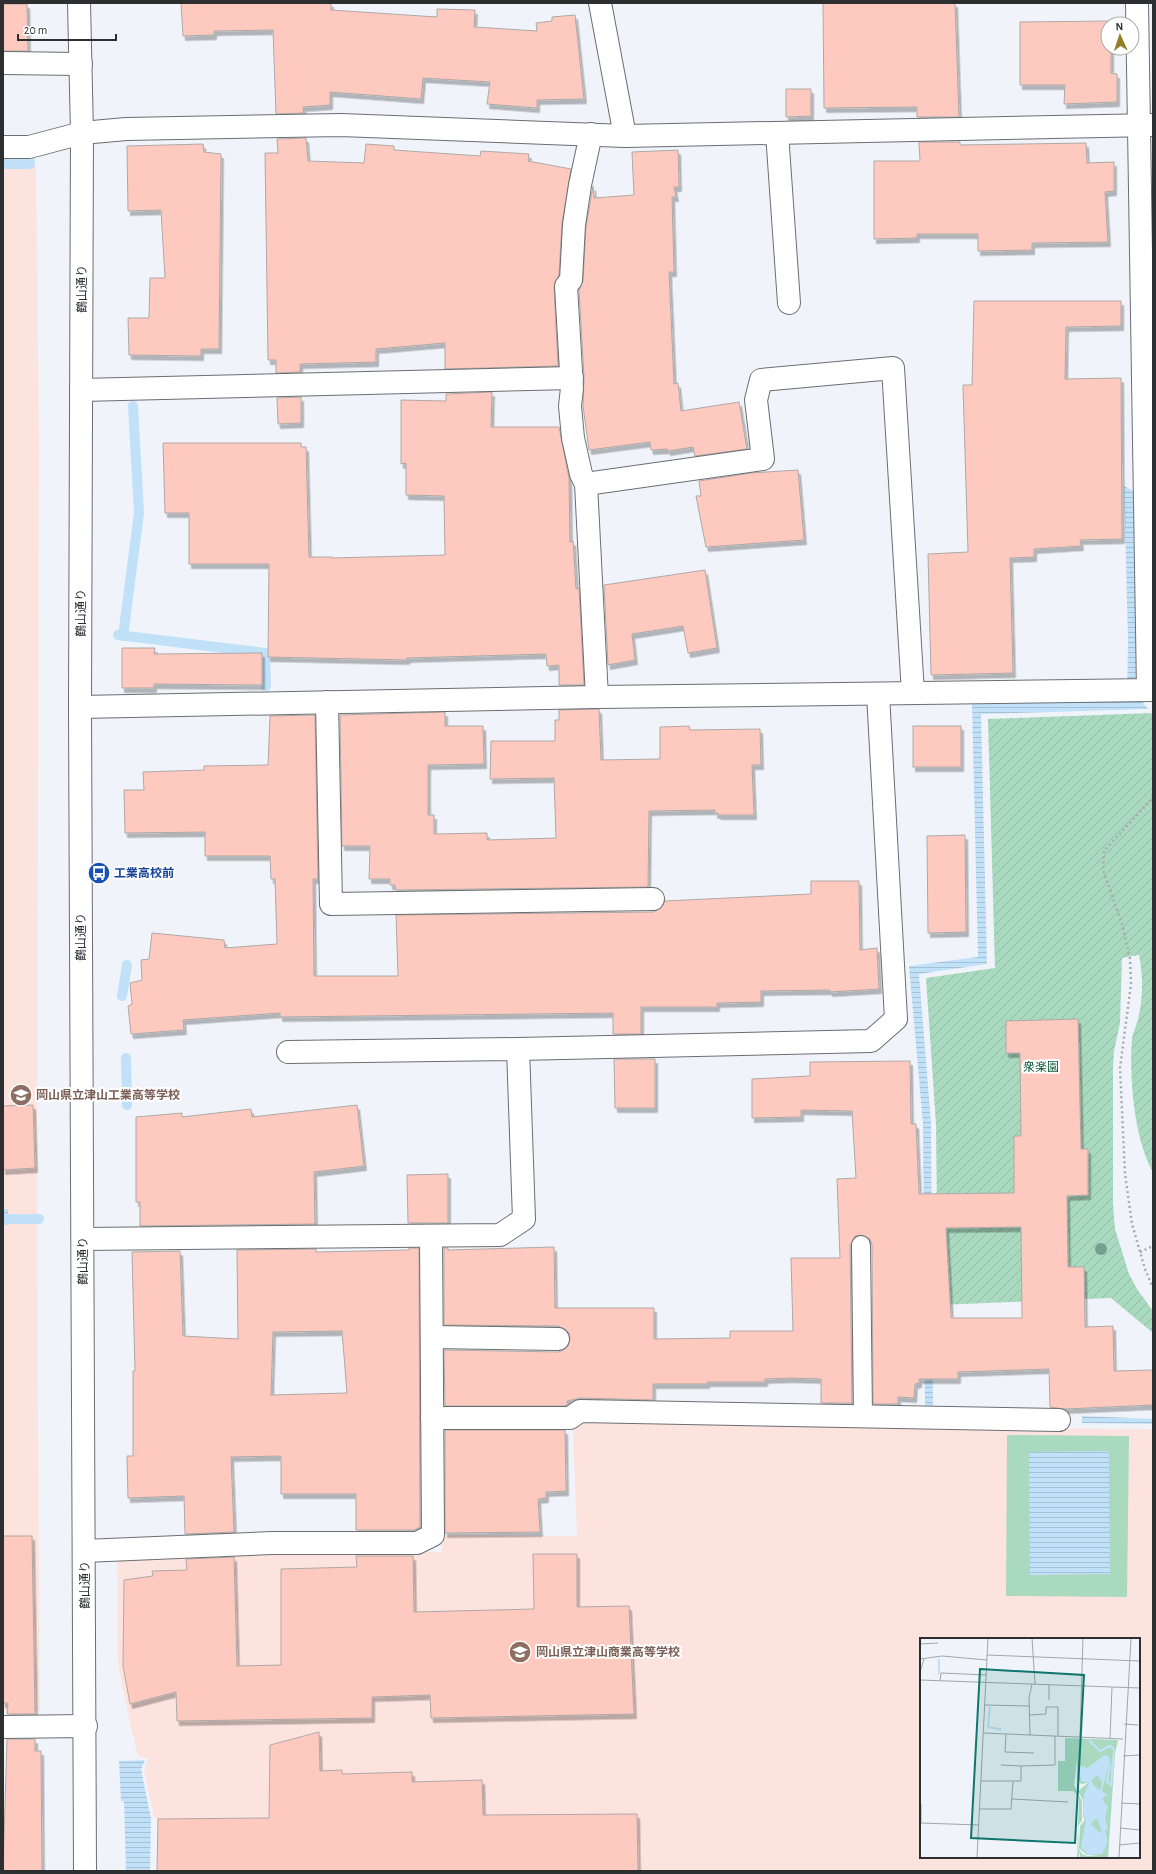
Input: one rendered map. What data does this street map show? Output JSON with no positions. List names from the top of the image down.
{
  "streets": {
    "street": ["鶴山通り"]
  },
  "parks": ["衆楽園"],
  "places": {
    "bus stop": ["工業高校前"],
    "school or university": ["岡山県立津山工業高等学校", "岡山県立津山商業高等学校"]
  },
  "scale_bar": "20 m",
  "north": "top"
}
